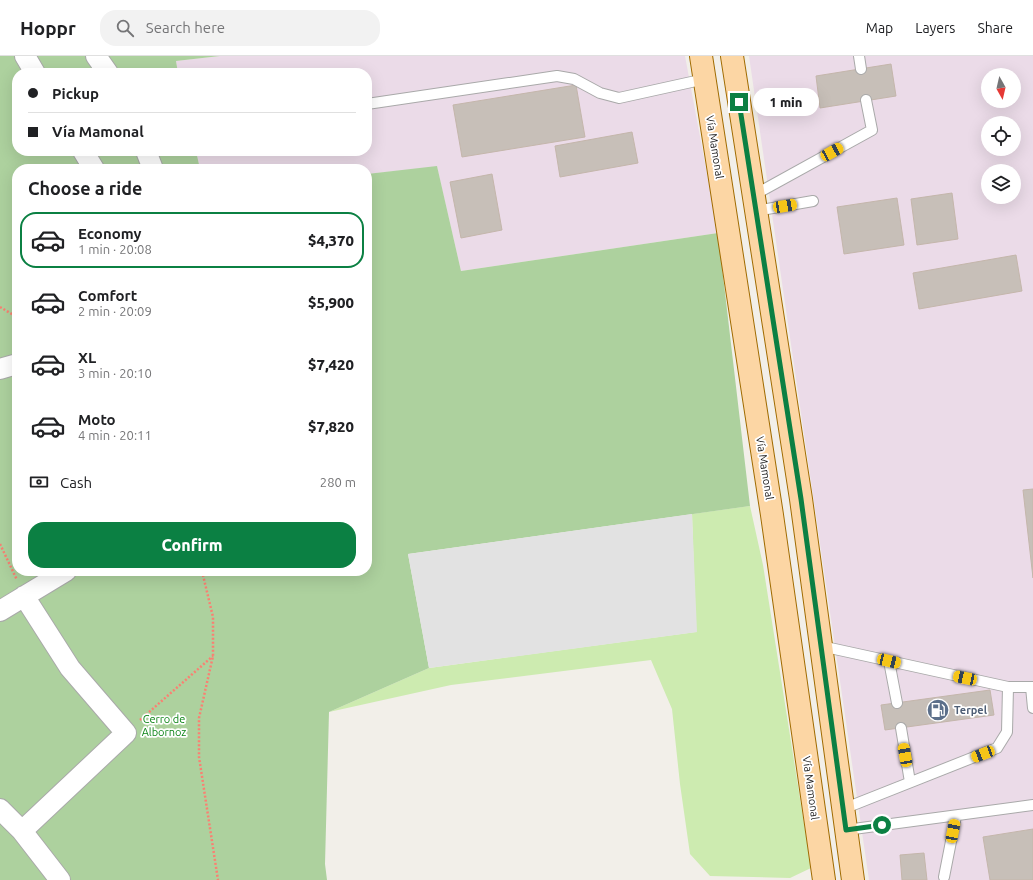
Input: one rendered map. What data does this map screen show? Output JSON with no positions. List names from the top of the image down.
{
  "streets": {
    "main road": ["Vía Mamonal"]
  },
  "parks": ["Cerro de Albornoz"],
  "places": {
    "fuel station": ["Terpel"]
  },
  "north": "bottom",
  "page": {
    "header": "Hoppr",
    "search": "Search here",
    "nav": ["Map", "Layers", "Share"],
    "banner": ["Pickup", "Vía Mamonal"],
    "bubble": "1 min",
    "heading": "Choose a ride",
    "list": [
      {
        "name": "Economy",
        "note": "1 min · 20:08",
        "value": "$4,370"
      },
      {
        "name": "Comfort",
        "note": "2 min · 20:09",
        "value": "$5,900"
      },
      {
        "name": "XL",
        "note": "3 min · 20:10",
        "value": "$7,420"
      },
      {
        "name": "Moto",
        "note": "4 min · 20:11",
        "value": "$7,820"
      }
    ],
    "pay": ["Cash", "280 m"],
    "buttons": "Confirm"
  }
}
